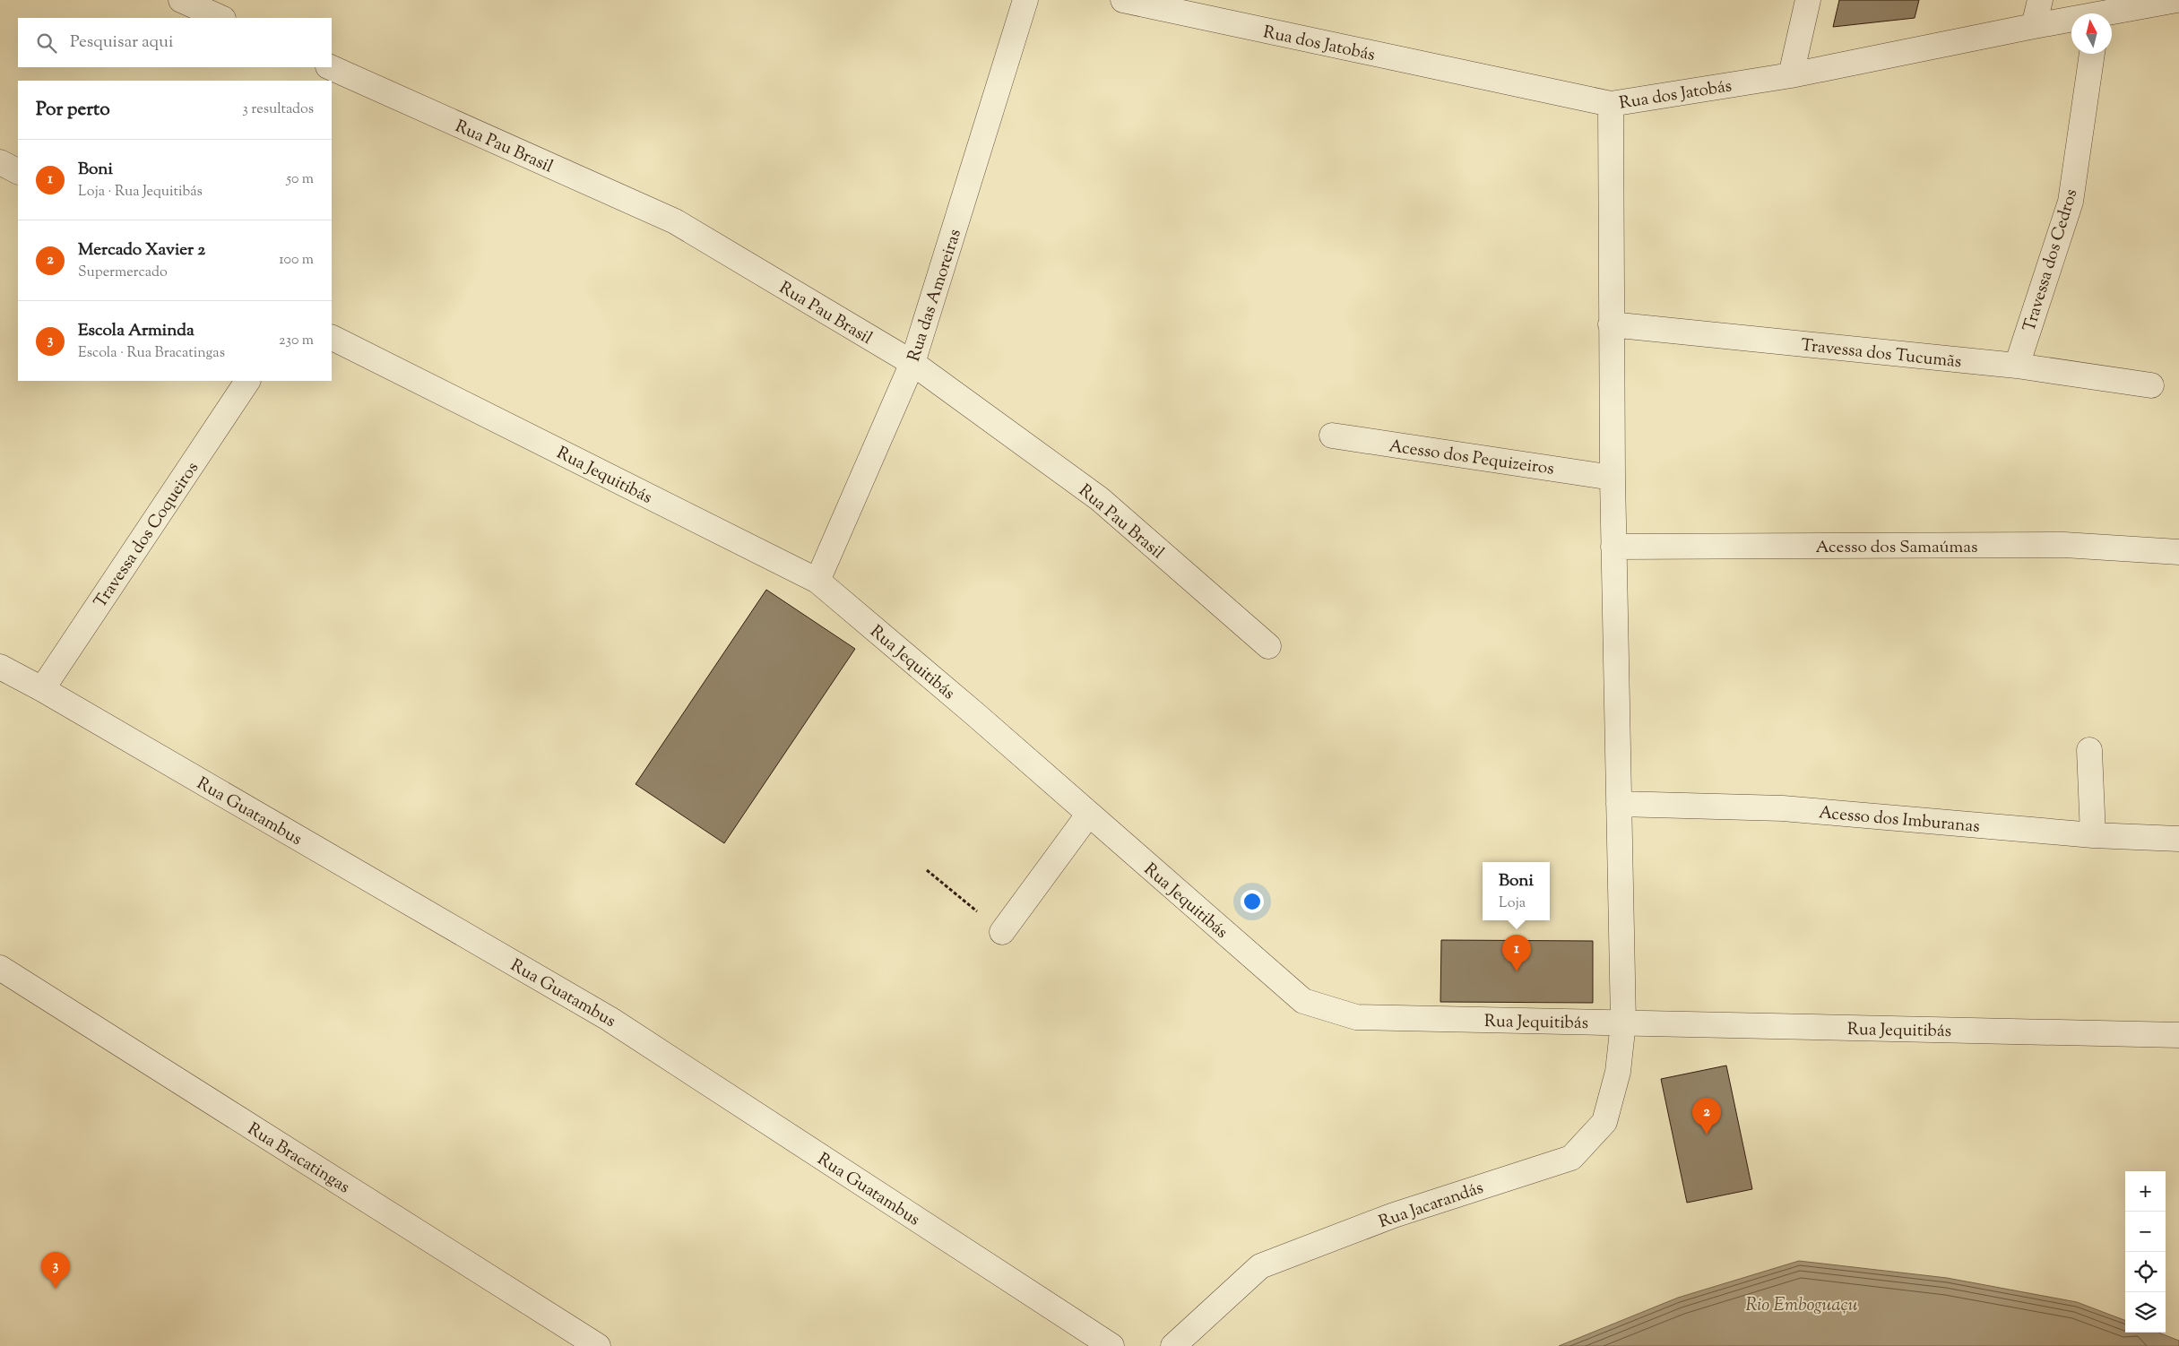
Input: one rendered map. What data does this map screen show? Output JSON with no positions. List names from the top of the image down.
{
  "streets": {
    "street": [
      "Rua dos Jatobás",
      "Rua Pau Brasil",
      "Travessa dos Cedros",
      "Rua das Amoreiras",
      "Travessa dos Tucumãs",
      "Acesso dos Pequizeiros",
      "Rua Jequitibás",
      "Travessa dos Coqueiros",
      "Acesso dos Samaúmas",
      "Rua Guatambus",
      "Acesso dos Imburanas",
      "Rua Bracatingas",
      "Rua Jacarandás"
    ]
  },
  "crossings": [
    ["Rua dos Jatobás", "Rua Jacarandás"],
    ["Rua Pau Brasil", "Rua das Amoreiras"],
    ["Travessa dos Cedros", "Travessa dos Tucumãs"],
    ["Rua das Amoreiras", "Rua Jequitibás"],
    ["Travessa dos Tucumãs", "Rua Jacarandás"],
    ["Acesso dos Pequizeiros", "Rua Jacarandás"],
    ["Rua Jequitibás", "Rua Jacarandás"],
    ["Travessa dos Coqueiros", "Rua Guatambus"],
    ["Acesso dos Samaúmas", "Rua Jacarandás"],
    ["Acesso dos Imburanas", "Rua Jacarandás"]
  ],
  "water": ["Rio Emboguaçu"],
  "north": "top",
  "page": {
    "search": "Pesquisar aqui",
    "heading": ["Por perto", "3 resultados"],
    "list": [
      {
        "mark": "1",
        "name": "Boni",
        "note": "Loja · Rua Jequitibás",
        "value": "50 m"
      },
      {
        "mark": "2",
        "name": "Mercado Xavier 2",
        "note": "Supermercado",
        "value": "100 m"
      },
      {
        "mark": "3",
        "name": "Escola Arminda",
        "note": "Escola · Rua Bracatingas",
        "value": "230 m"
      }
    ],
    "popup": ["Boni", "Loja"],
    "pins": ["1", "2", "3"],
    "map_buttons": ["+", "−"]
  }
}
